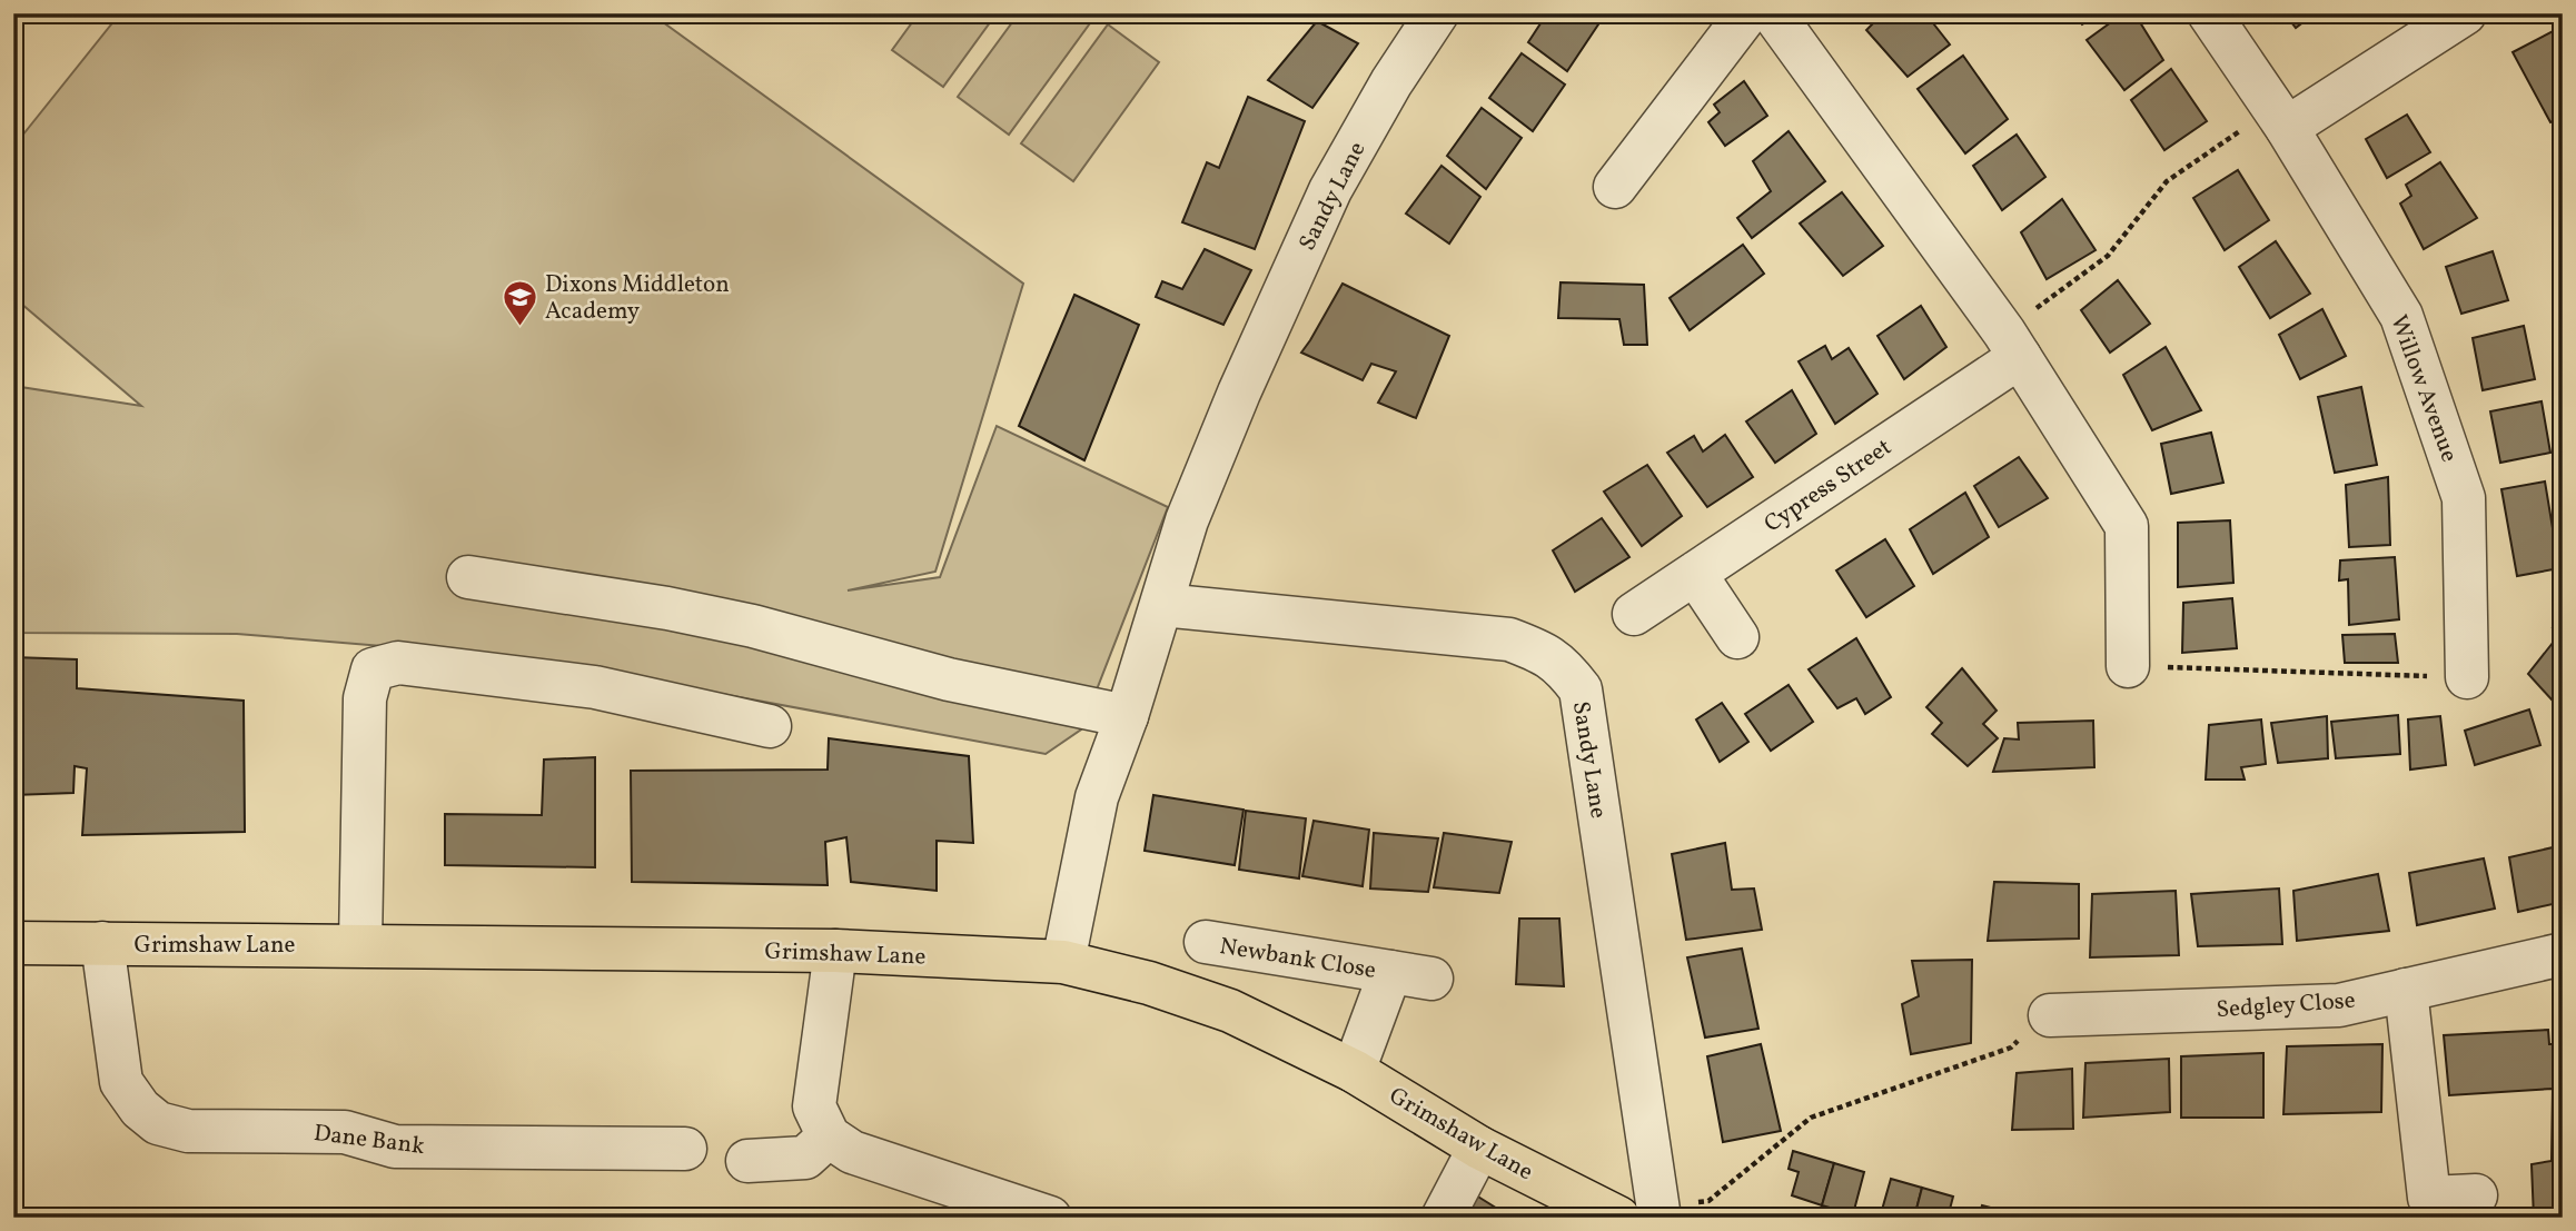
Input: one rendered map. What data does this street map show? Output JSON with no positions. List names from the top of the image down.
{
  "streets": {
    "main road": ["Grimshaw Lane"],
    "street": [
      "Sandy Lane",
      "Willow Avenue",
      "Cypress Street",
      "Newbank Close",
      "Sedgley Close",
      "Dane Bank"
    ]
  },
  "crossings": [
    ["Sandy Lane", "Grimshaw Lane"],
    ["Grimshaw Lane", "Newbank Close"],
    ["Grimshaw Lane", "Dane Bank"]
  ],
  "places": {
    "school or university": ["Dixons Middleton Academy"]
  }
}
